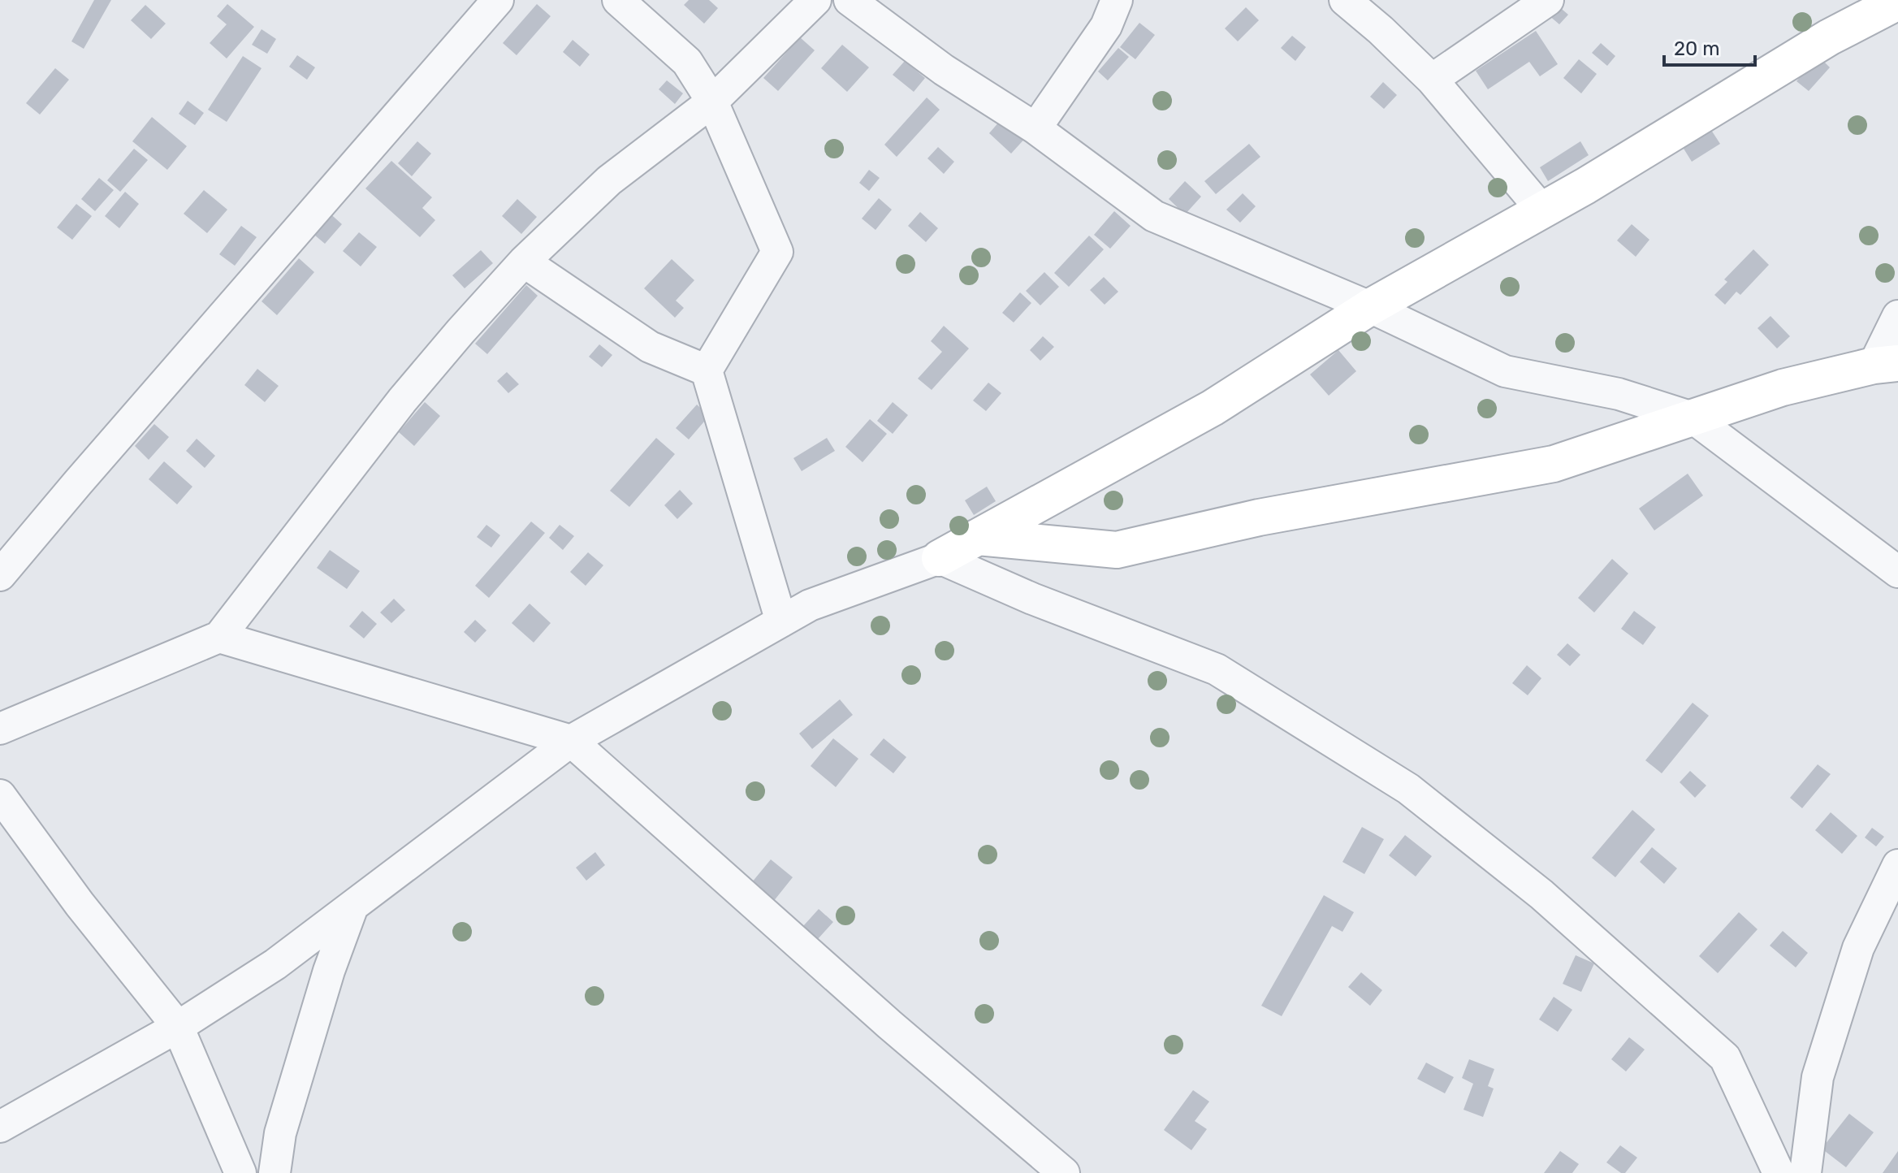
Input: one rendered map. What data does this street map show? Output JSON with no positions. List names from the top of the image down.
{
  "scale_bar": "20 m"
}
